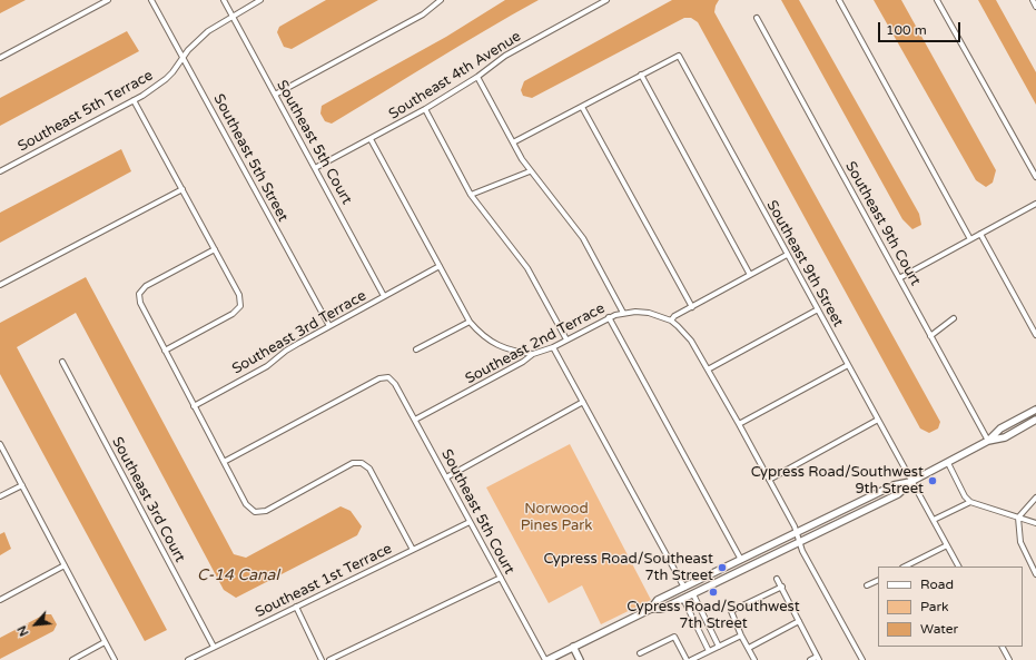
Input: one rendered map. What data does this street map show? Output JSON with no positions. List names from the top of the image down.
{
  "streets": {
    "street": [
      "Southeast 4th Avenue",
      "Southeast 5th Terrace",
      "Southeast 5th Court",
      "Southeast 5th Street",
      "Southeast 9th Court",
      "Southeast 9th Street",
      "Southeast 3rd Terrace",
      "Southeast 2nd Terrace",
      "Southeast 3rd Court",
      "Southeast 1st Terrace"
    ]
  },
  "crossings": [
    ["Southeast 4th Avenue", "Southeast 5th Court"],
    ["Southeast 5th Terrace", "Southeast 5th Court"],
    ["Southeast 5th Terrace", "Southeast 5th Street"],
    ["Southeast 5th Court", "Southeast 3rd Terrace"],
    ["Southeast 5th Court", "Southeast 2nd Terrace"],
    ["Southeast 5th Court", "Southeast 1st Terrace"],
    ["Southeast 5th Street", "Southeast 3rd Terrace"],
    ["Southeast 3rd Court", "Southeast 1st Terrace"]
  ],
  "water": ["C-14 Canal"],
  "parks": ["Norwood Pines Park"],
  "places": ["Cypress Road/Southwest 9th Street", "Cypress Road/Southeast 7th Street", "Cypress Road/Southwest 7th Street"],
  "legend": ["Road", "Park", "Water"],
  "scale_bar": "100 m",
  "north": "bottom left"
}
